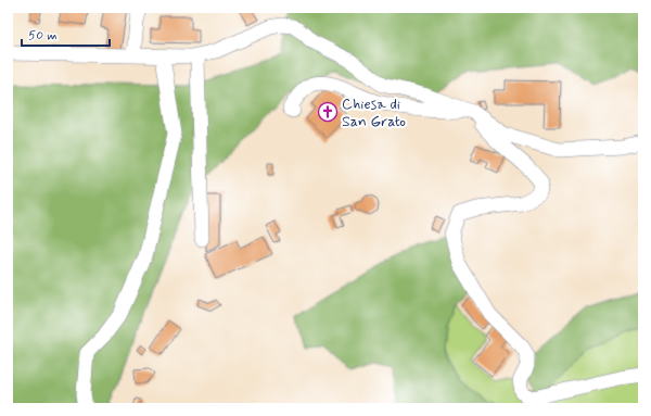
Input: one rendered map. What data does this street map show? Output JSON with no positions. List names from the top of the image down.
{
  "places": {
    "church": ["Chiesa di San Grato"]
  },
  "scale_bar": "50 m"
}
